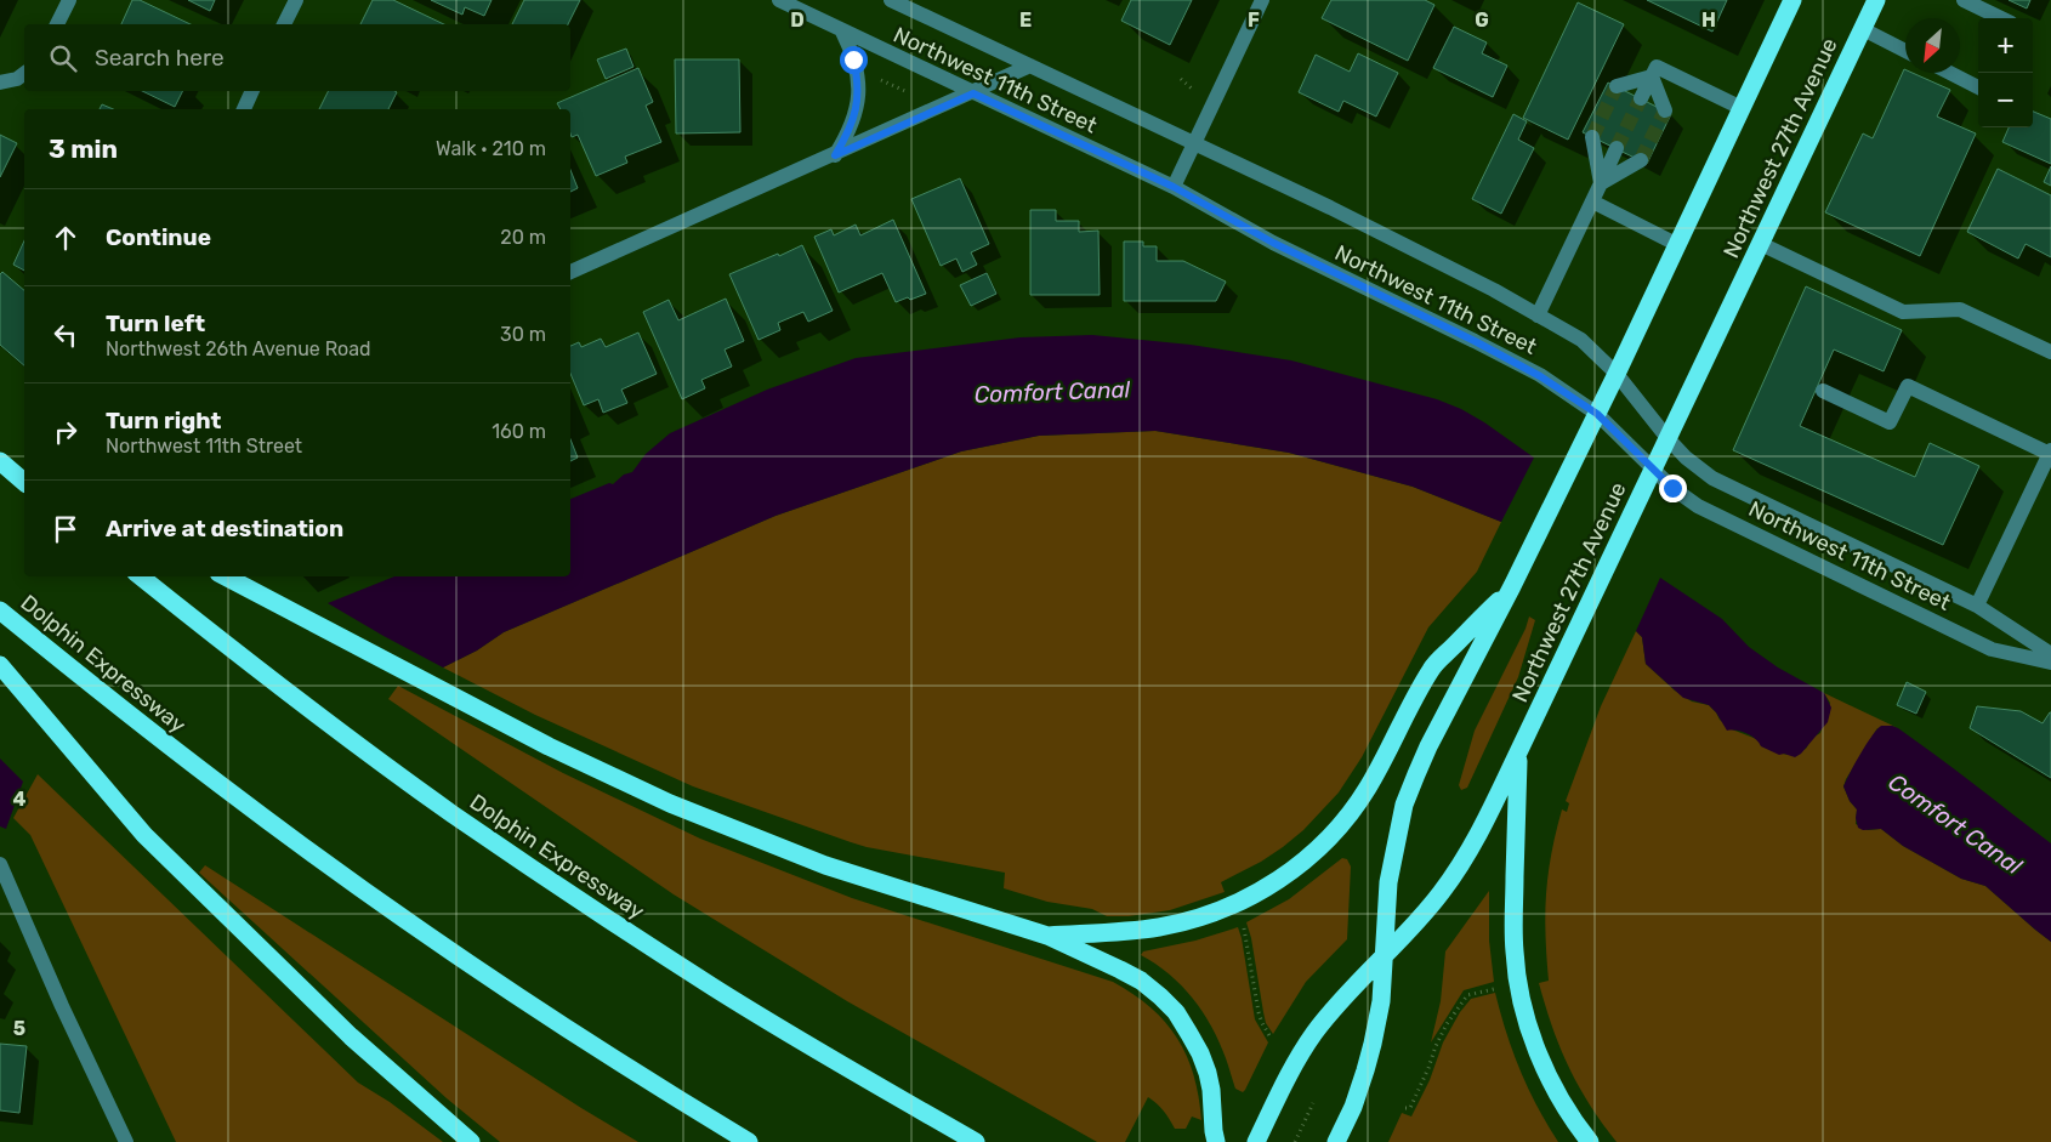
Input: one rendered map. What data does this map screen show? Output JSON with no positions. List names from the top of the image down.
{
  "streets": {
    "highway": ["Northwest 27th Avenue", "Dolphin Expressway"],
    "street": ["Northwest 11th Street"]
  },
  "crossings": [
    ["Northwest 11th Street", "Northwest 27th Avenue"]
  ],
  "water": ["Comfort Canal"],
  "north": "bottom left",
  "page": {
    "map_buttons": ["+", "−"],
    "search": "Search here",
    "heading": ["3 min", "Walk · 210 m"],
    "list": [
      ["Continue", "20 m"],
      ["Turn left", "Northwest 26th Avenue Road", "30 m"],
      ["Turn right", "Northwest 11th Street", "160 m"],
      "Arrive at destination"
    ]
  },
  "grid": {
    "columns": [
      "D",
      "E",
      "F",
      "G",
      "H"
    ],
    "rows": ["4", "5"]
  }
}
